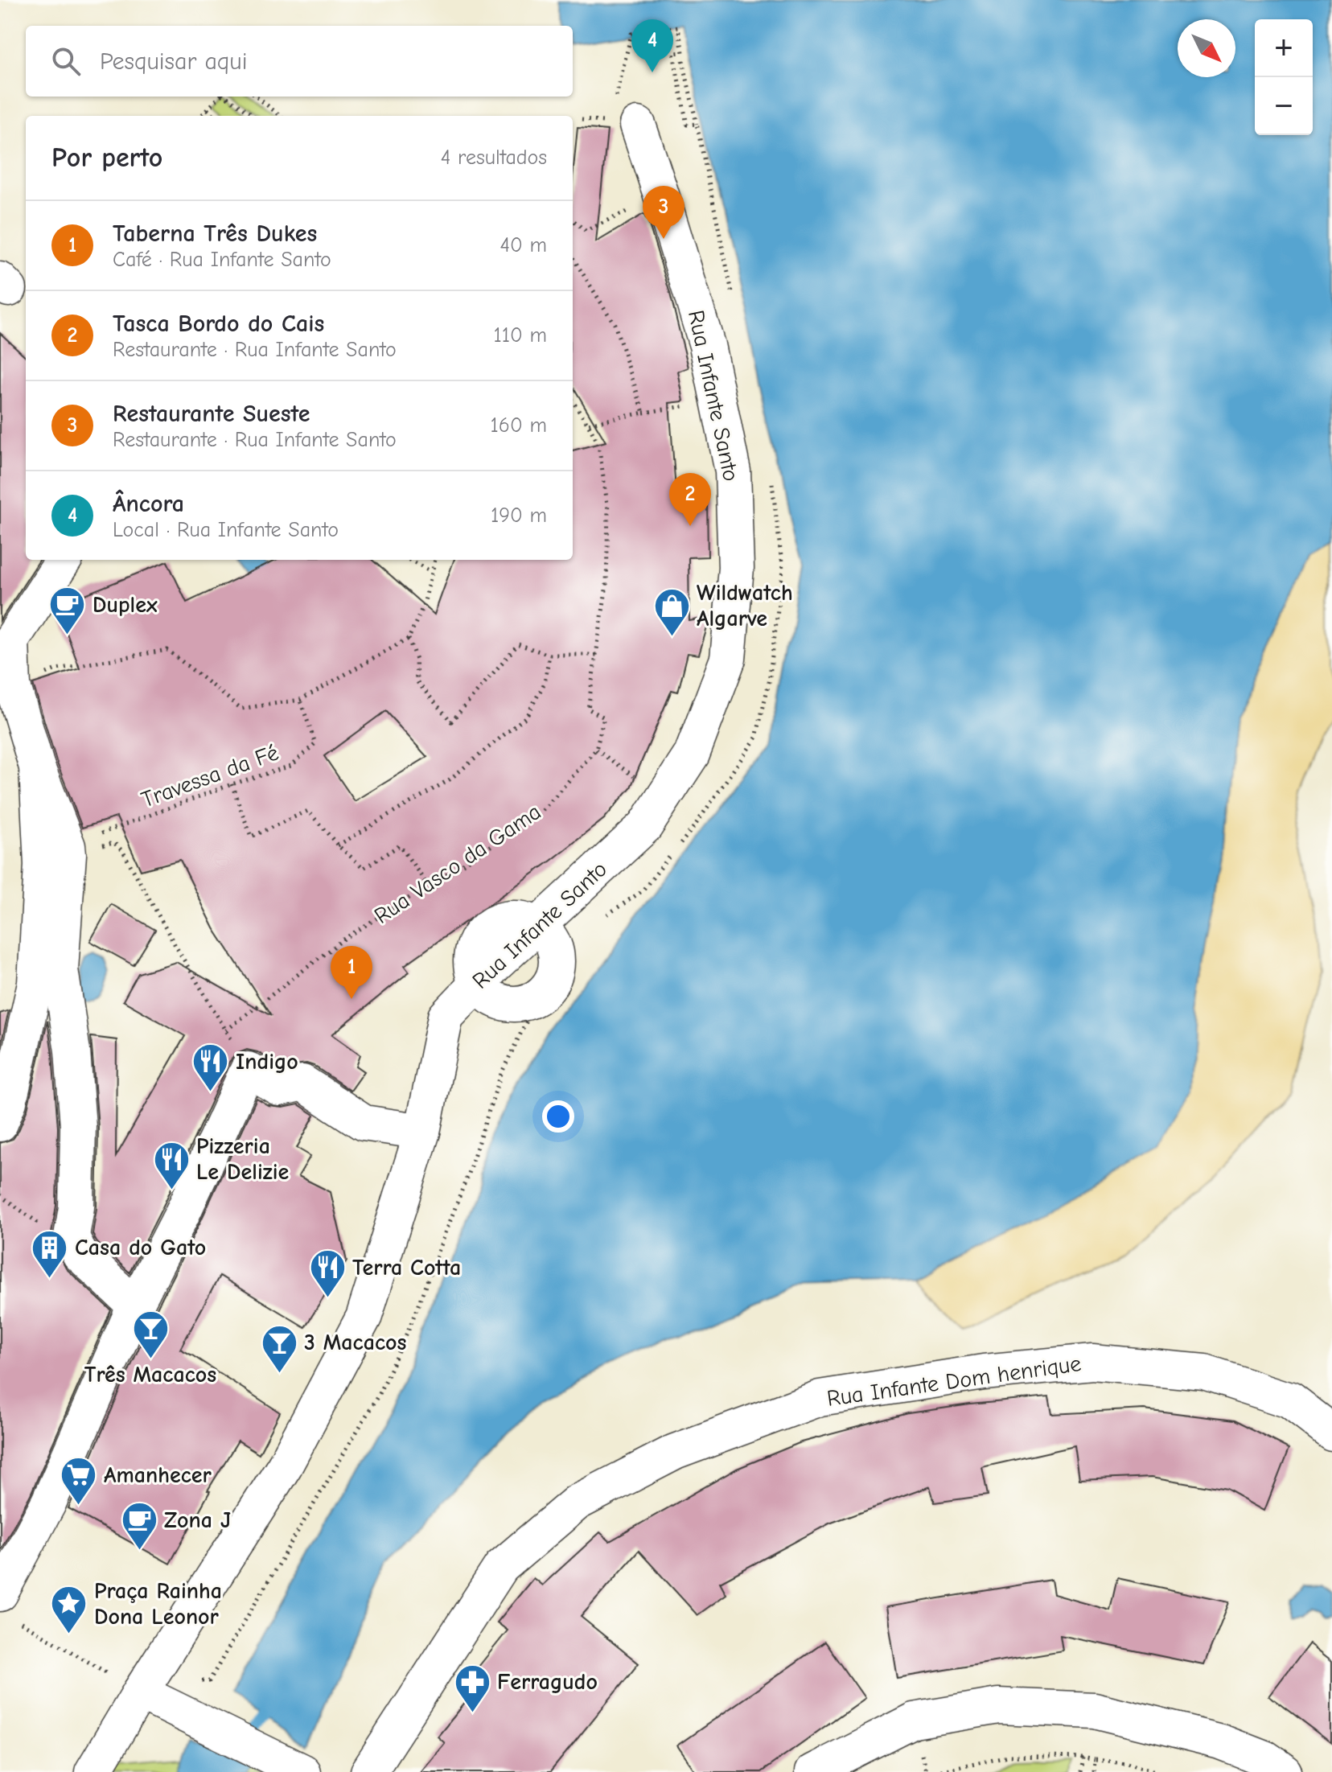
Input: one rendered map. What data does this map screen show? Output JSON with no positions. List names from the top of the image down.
{
  "streets": {
    "street": ["Rua Infante Santo", "Rua Infante Dom henrique"],
    "path": ["Travessa da Fé", "Rua Vasco da Gama"]
  },
  "crossings": [
    ["Travessa da Fé", "Rua Vasco da Gama"]
  ],
  "places": {
    "cafe": ["Duplex", "Zona J"],
    "shop": ["Wildwatch Algarve"],
    "restaurant": ["Indigo", "Pizzeria Le Delizie", "Terra Cotta"],
    "building": ["Casa do Gato"],
    "bar": ["Três Macacos", "3 Macacos"],
    "supermarket": ["Amanhecer"],
    "place": ["Praça Rainha Dona Leonor"],
    "pharmacy": ["Ferragudo"]
  },
  "north": "bottom right",
  "page": {
    "map_buttons": ["+", "−"],
    "pins": [
      "4",
      "3",
      "2",
      "1"
    ],
    "search": "Pesquisar aqui",
    "heading": ["Por perto", "4 resultados"],
    "list": [
      {
        "mark": "1",
        "name": "Taberna Três Dukes",
        "note": "Café · Rua Infante Santo",
        "value": "40 m"
      },
      {
        "mark": "2",
        "name": "Tasca Bordo do Cais",
        "note": "Restaurante · Rua Infante Santo",
        "value": "110 m"
      },
      {
        "mark": "3",
        "name": "Restaurante Sueste",
        "note": "Restaurante · Rua Infante Santo",
        "value": "160 m"
      },
      {
        "mark": "4",
        "name": "Âncora",
        "note": "Local · Rua Infante Santo",
        "value": "190 m"
      }
    ]
  }
}
